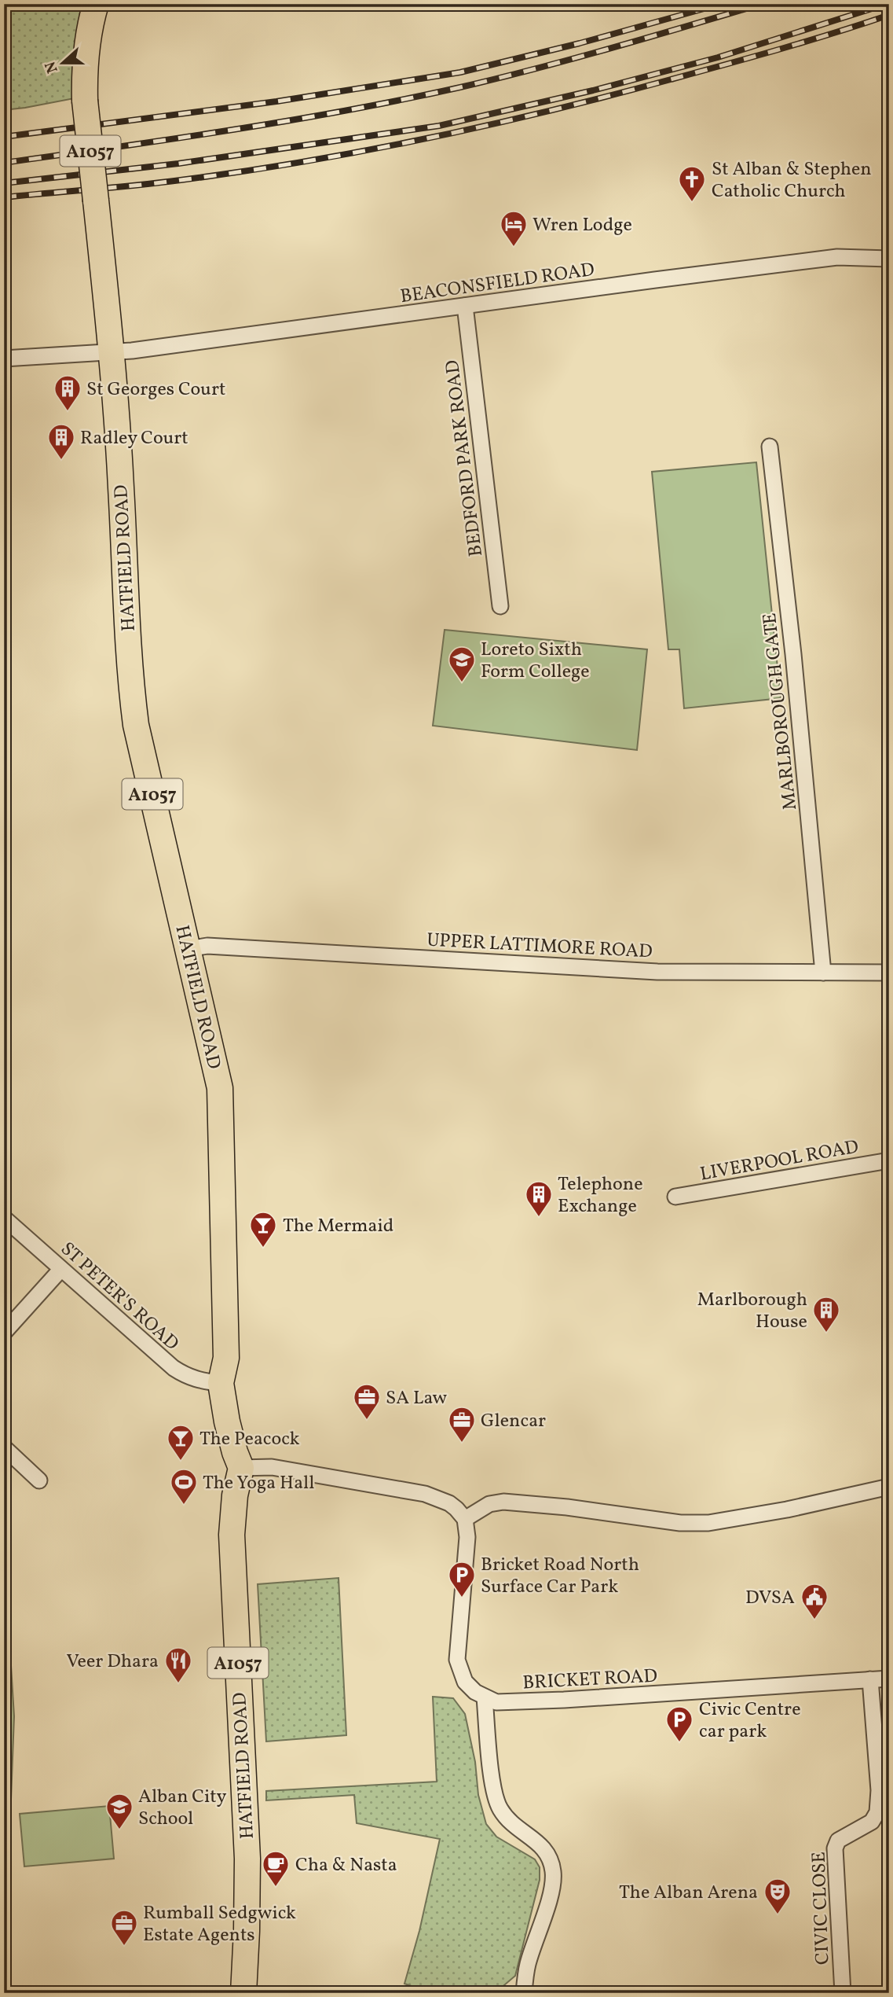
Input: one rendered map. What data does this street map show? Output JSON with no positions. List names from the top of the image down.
{
  "streets": {
    "main road": ["A1057", "HATFIELD ROAD"],
    "street": [
      "BEACONSFIELD ROAD",
      "BEDFORD PARK ROAD",
      "MARLBOROUGH GATE",
      "UPPER LATTIMORE ROAD",
      "LIVERPOOL ROAD",
      "ST PETER'S ROAD",
      "BRICKET ROAD",
      "CIVIC CLOSE"
    ]
  },
  "crossings": [
    ["BEACONSFIELD ROAD", "BEDFORD PARK ROAD"],
    ["BEACONSFIELD ROAD", "HATFIELD ROAD"],
    ["HATFIELD ROAD", "UPPER LATTIMORE ROAD"],
    ["HATFIELD ROAD", "ST PETER'S ROAD"],
    ["MARLBOROUGH GATE", "UPPER LATTIMORE ROAD"],
    ["BRICKET ROAD", "CIVIC CLOSE"]
  ],
  "places": {
    "church": ["St Alban & Stephen Catholic Church"],
    "hotel": ["Wren Lodge"],
    "building": [
      "St Georges Court",
      "Radley Court",
      "Telephone Exchange",
      "Marlborough House"
    ],
    "school or university": ["Loreto Sixth Form College", "Alban City School"],
    "bar": ["The Mermaid", "The Peacock"],
    "office": ["SA Law", "Glencar", "Rumball Sedgwick Estate Agents"],
    "sports": ["The Yoga Hall"],
    "parking": ["Bricket Road North Surface Car Park", "Civic Centre car park"],
    "public building": ["DVSA"],
    "restaurant": ["Veer Dhara"],
    "cafe": ["Cha & Nasta"],
    "theatre": ["The Alban Arena"]
  },
  "north": "left"
}
